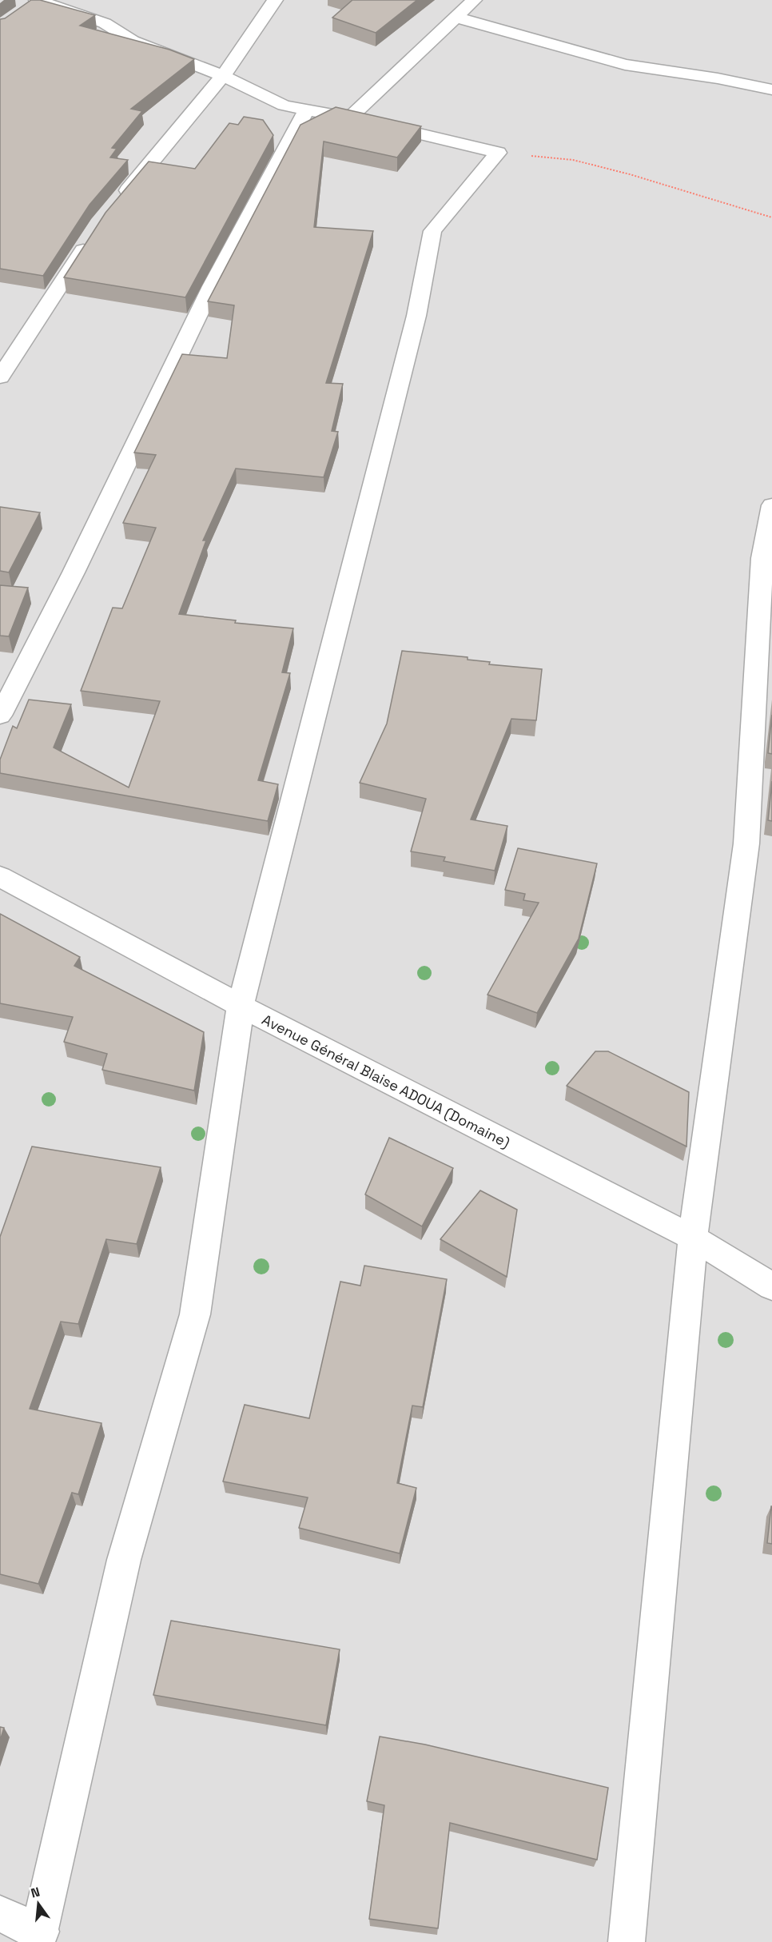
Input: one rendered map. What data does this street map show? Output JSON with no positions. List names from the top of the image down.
{
  "streets": {
    "street": ["Avenue Général Blaise ADOUA (Domaine)"]
  },
  "north": "top"
}
